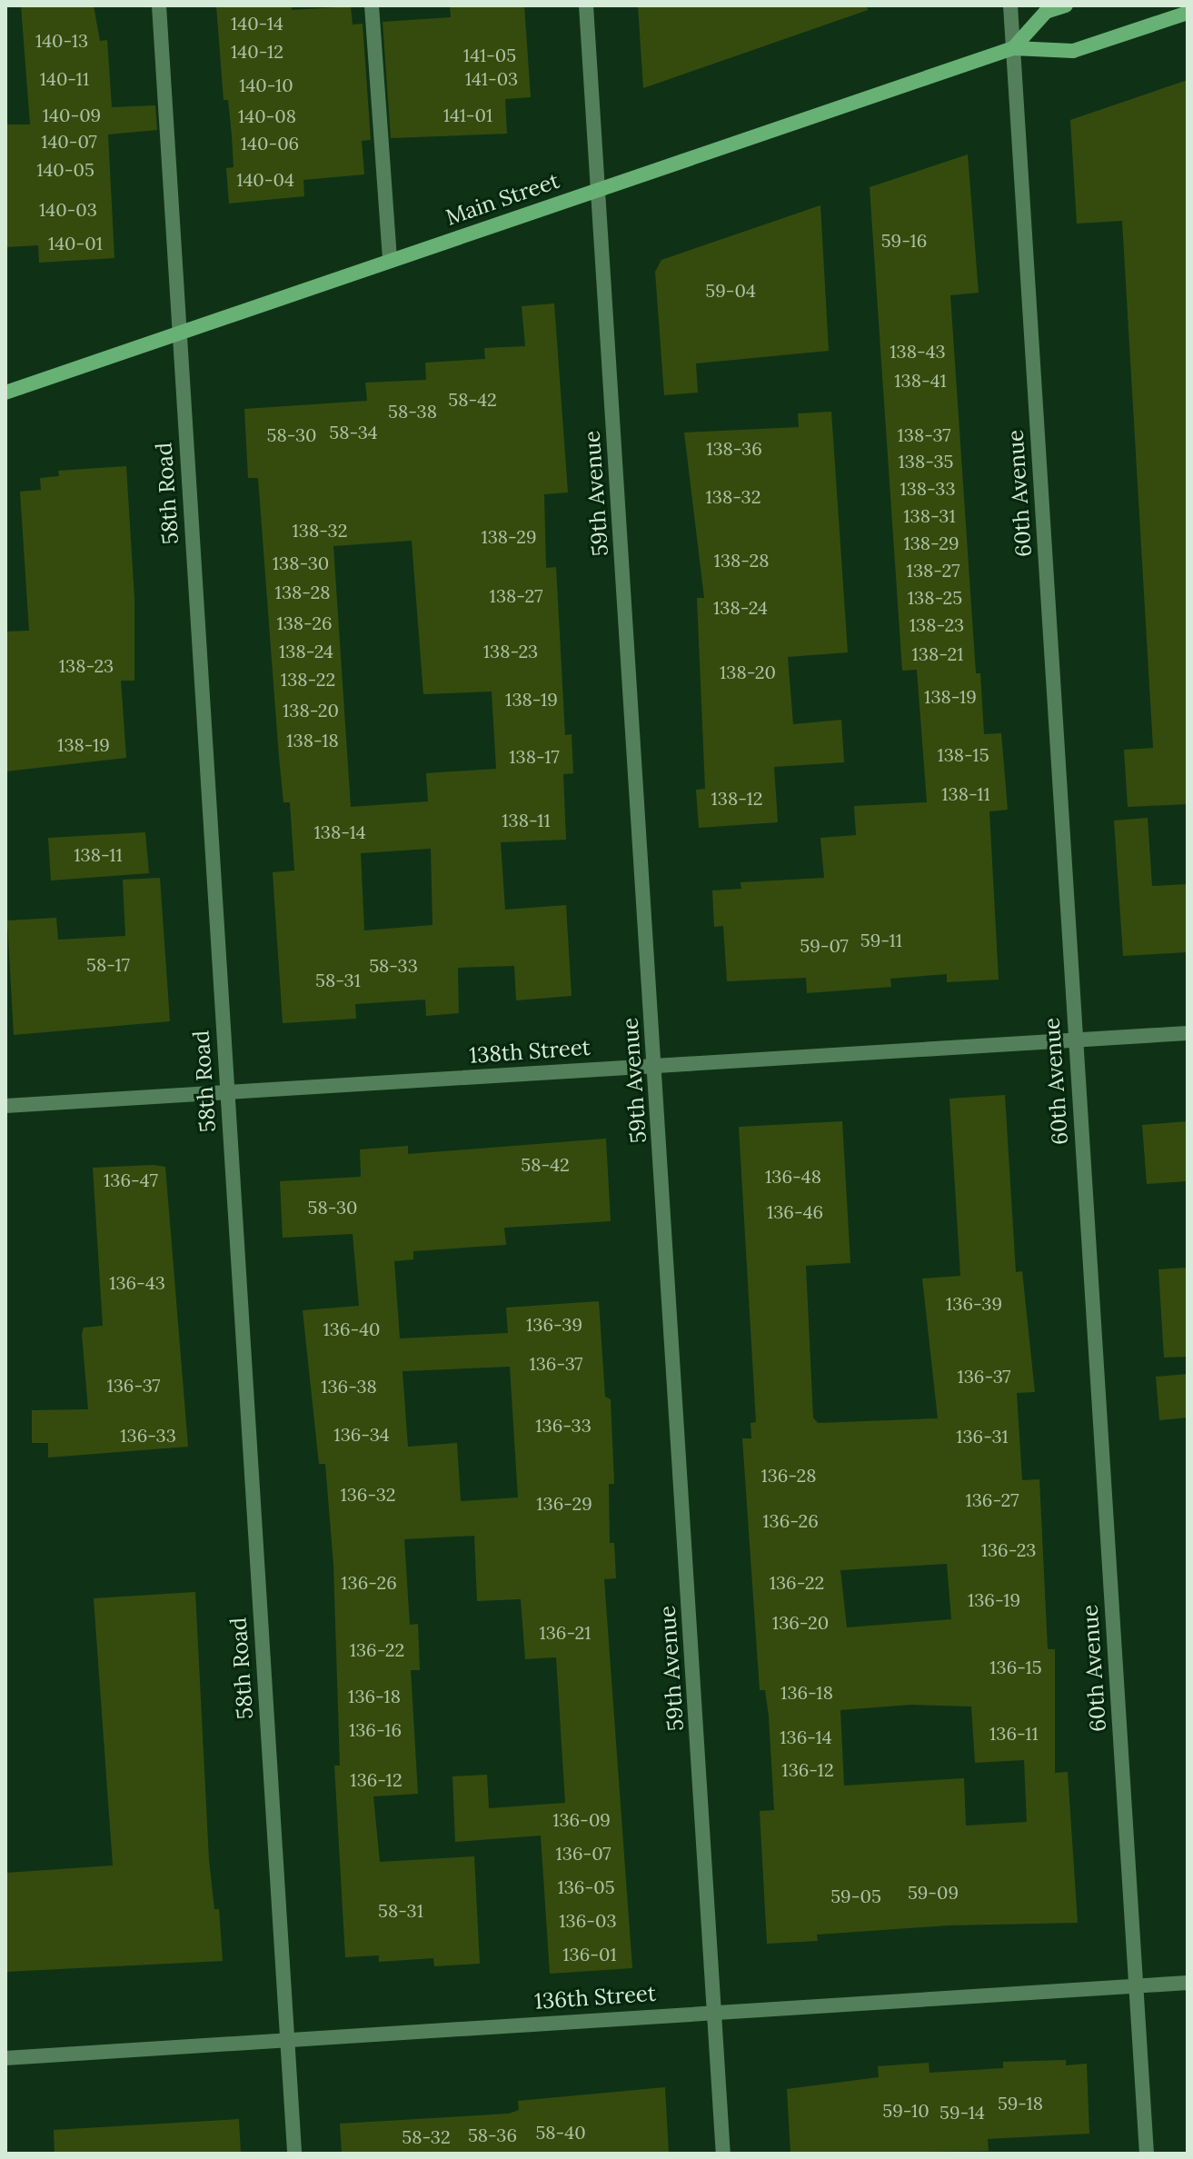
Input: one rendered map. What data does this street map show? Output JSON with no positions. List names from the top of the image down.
{
  "streets": {
    "main road": ["Main Street"],
    "street": [
      "58th Road",
      "59th Avenue",
      "60th Avenue",
      "138th Street",
      "136th Street"
    ]
  },
  "crossings": [
    ["Main Street", "58th Road"],
    ["Main Street", "59th Avenue"],
    ["Main Street", "60th Avenue"],
    ["58th Road", "138th Street"],
    ["58th Road", "136th Street"],
    ["59th Avenue", "138th Street"],
    ["59th Avenue", "136th Street"],
    ["60th Avenue", "138th Street"],
    ["60th Avenue", "136th Street"]
  ],
  "house_numbers": [
    "140-14",
    "140-13",
    "140-12",
    "141-05",
    "140-11",
    "141-03",
    "140-10",
    "140-09",
    "141-01",
    "140-08",
    "140-07",
    "140-06",
    "140-05",
    "140-04",
    "140-03",
    "59-16",
    "140-01",
    "59-04",
    "138-43",
    "138-41",
    "58-42",
    "58-38",
    "58-34",
    "58-30",
    "138-37",
    "138-36",
    "138-35",
    "138-33",
    "138-32",
    "138-31",
    "138-32",
    "138-29",
    "138-29",
    "138-28",
    "138-30",
    "138-27",
    "138-28",
    "138-27",
    "138-25",
    "138-24",
    "138-26",
    "138-23",
    "138-24",
    "138-23",
    "138-21",
    "138-23",
    "138-20",
    "138-22",
    "138-19",
    "138-19",
    "138-20",
    "138-18",
    "138-19",
    "138-15",
    "138-17",
    "138-11",
    "138-12",
    "138-11",
    "138-14",
    "138-11",
    "59-11",
    "59-07",
    "58-17",
    "58-33",
    "58-31",
    "58-42",
    "136-48",
    "136-47",
    "58-30",
    "136-46",
    "136-43",
    "136-39",
    "136-39",
    "136-40",
    "136-37",
    "136-37",
    "136-37",
    "136-38",
    "136-33",
    "136-34",
    "136-33",
    "136-31",
    "136-28",
    "136-32",
    "136-27",
    "136-29",
    "136-26",
    "136-23",
    "136-26",
    "136-22",
    "136-19",
    "136-20",
    "136-21",
    "136-22",
    "136-15",
    "136-18",
    "136-18",
    "136-16",
    "136-11",
    "136-14",
    "136-12",
    "136-12",
    "136-09",
    "136-07",
    "136-05",
    "59-09",
    "59-05",
    "58-31",
    "136-03",
    "136-01",
    "59-18",
    "59-10",
    "59-14",
    "58-40",
    "58-36",
    "58-32"
  ]
}
